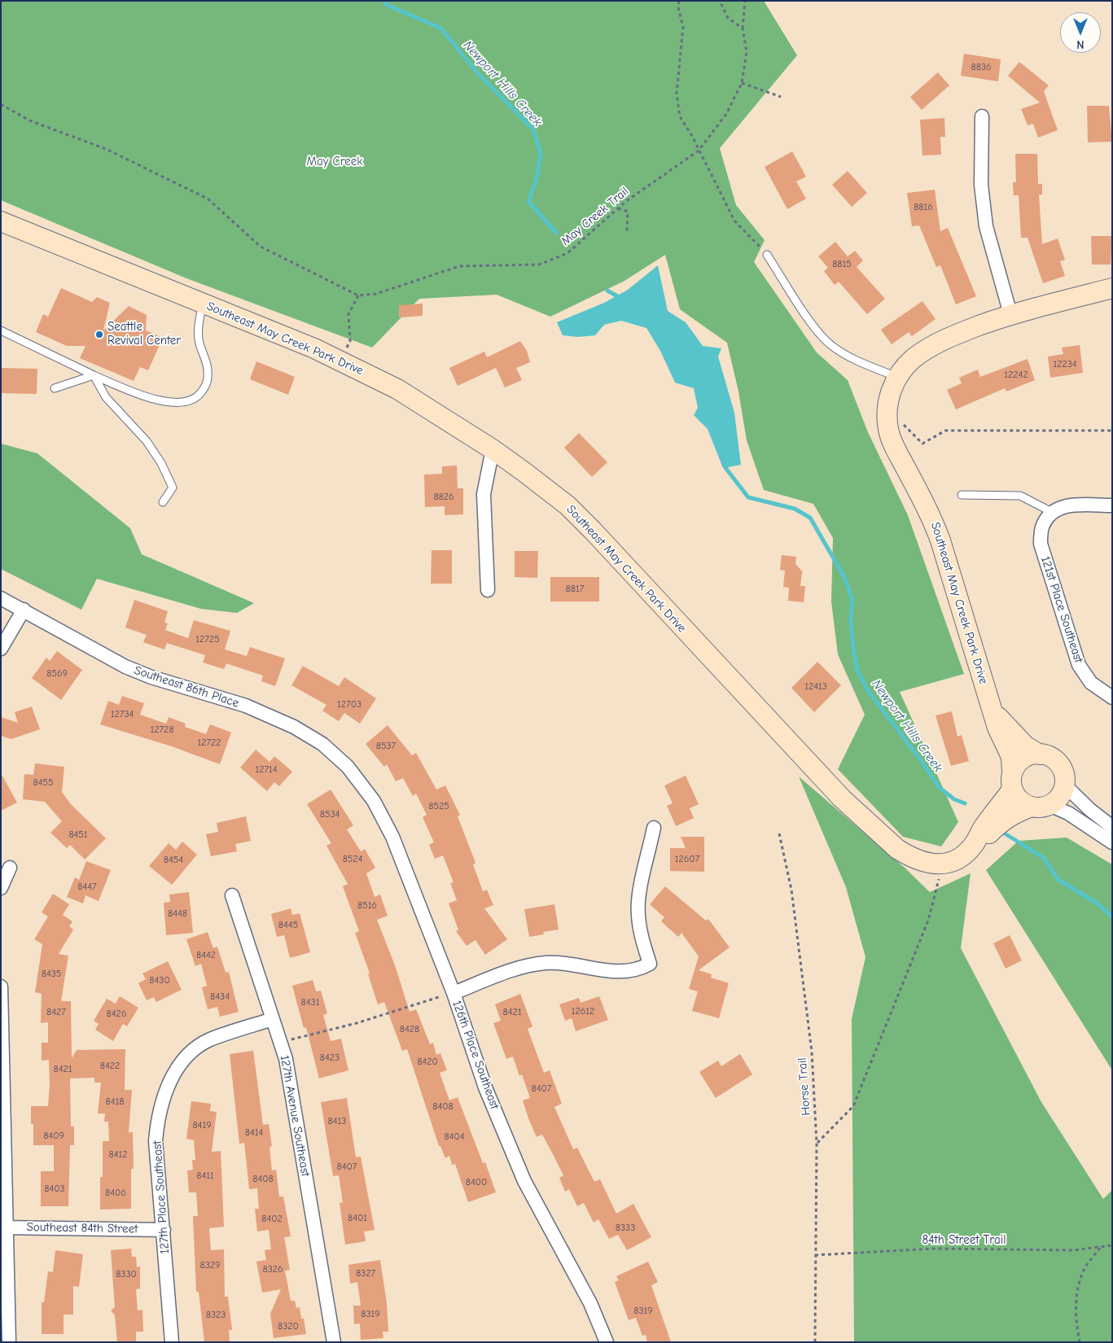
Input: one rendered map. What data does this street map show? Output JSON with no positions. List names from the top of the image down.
{
  "streets": {
    "street": [
      "Southeast May Creek Park Drive",
      "121st Place Southeast",
      "Southeast 86th Place",
      "126th Place Southeast",
      "127th Avenue Southeast",
      "127th Place Southeast",
      "Southeast 84th Street"
    ],
    "path": ["May Creek Trail", "Horse Trail", "84th Street Trail"]
  },
  "crossings": [
    ["Southeast 86th Place", "126th Place Southeast"],
    ["Horse Trail", "84th Street Trail"],
    ["127th Avenue Southeast", "127th Place Southeast"],
    ["127th Place Southeast", "Southeast 84th Street"]
  ],
  "water": ["Newport Hills Creek"],
  "parks": ["May Creek"],
  "places": ["Seattle Revival Center"],
  "house_numbers": [
    "8836",
    "8816",
    "8815",
    "12234",
    "12242",
    "8826",
    "8817",
    "12725",
    "8569",
    "12413",
    "12703",
    "12734",
    "12728",
    "12722",
    "8537",
    "12714",
    "8455",
    "8525",
    "8534",
    "8451",
    "8524",
    "12607",
    "8454",
    "8447",
    "8516",
    "8448",
    "8445",
    "8442",
    "8435",
    "8430",
    "8434",
    "8431",
    "12612",
    "8427",
    "8421",
    "8426",
    "8428",
    "8423",
    "8420",
    "8422",
    "8421",
    "8407",
    "8418",
    "8408",
    "8413",
    "8419",
    "8414",
    "8409",
    "8404",
    "8412",
    "8407",
    "8411",
    "8408",
    "8400",
    "8403",
    "8406",
    "8401",
    "8402",
    "8333",
    "8329",
    "8326",
    "8327",
    "8330",
    "8319",
    "8319",
    "8323",
    "8320"
  ],
  "north": "bottom"
}
